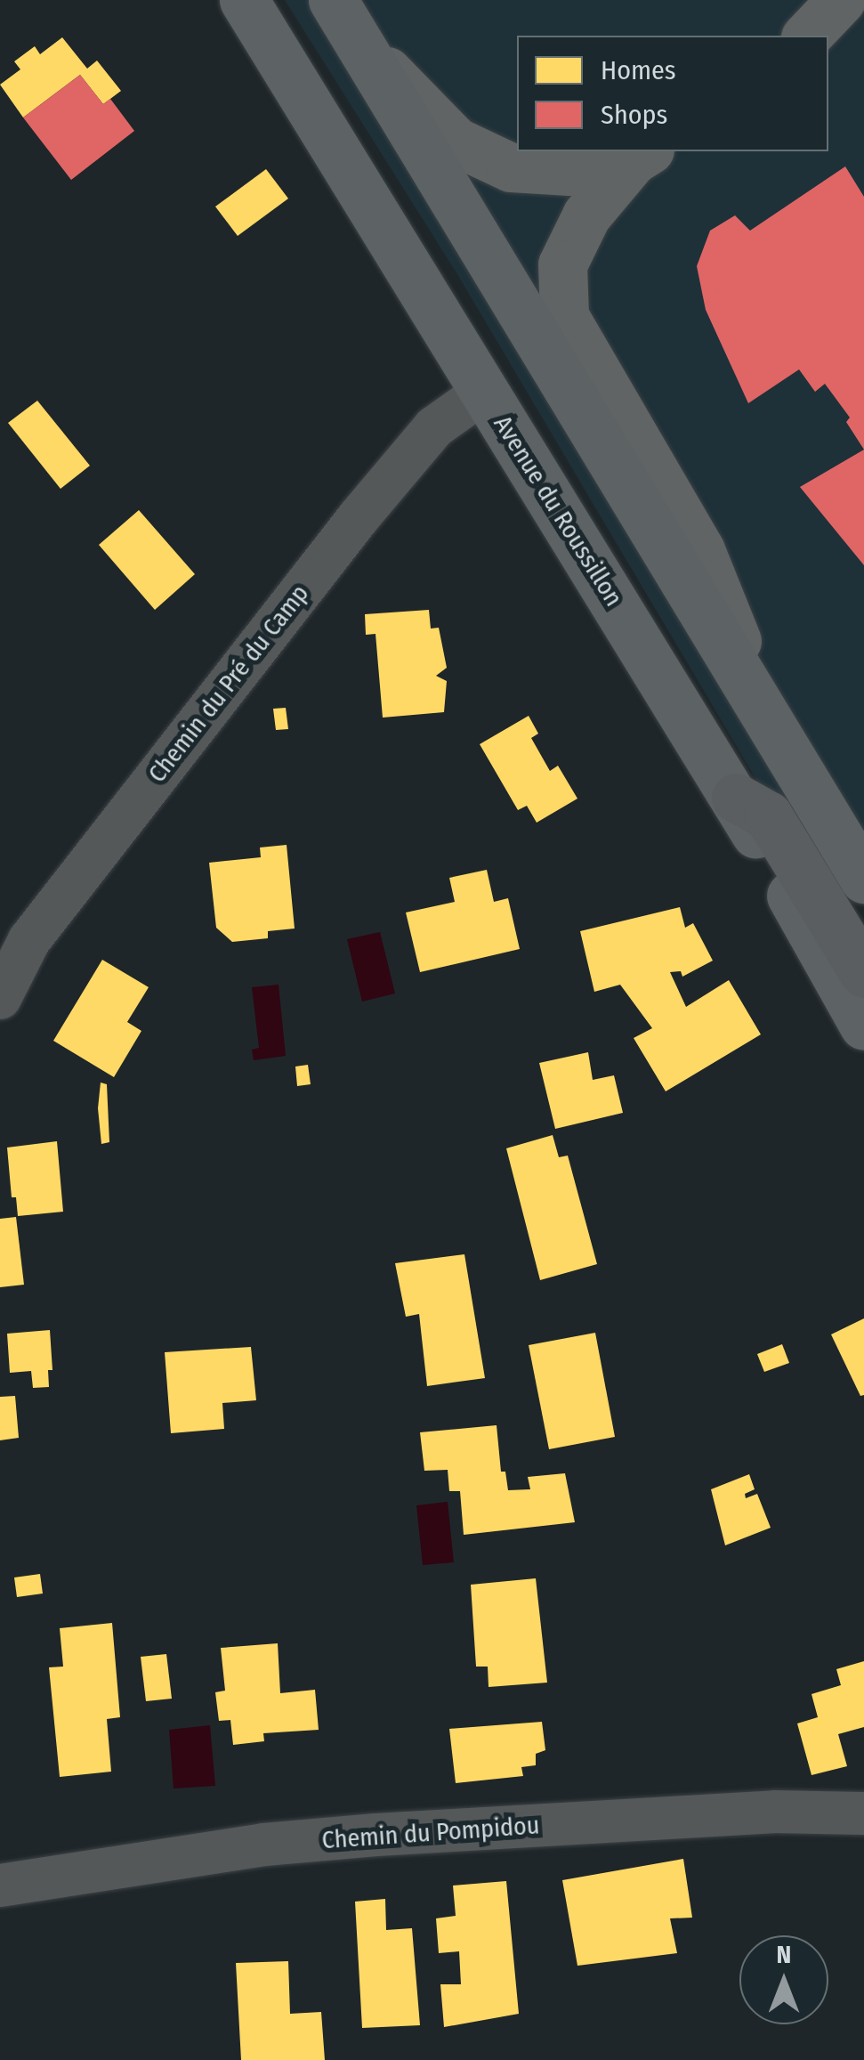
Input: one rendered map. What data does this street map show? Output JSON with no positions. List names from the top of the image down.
{
  "streets": {
    "main road": ["Avenue du Roussillon"],
    "street": ["Chemin du Pré du Camp", "Chemin du Pompidou"]
  },
  "crossings": [
    ["Avenue du Roussillon", "Chemin du Pré du Camp"]
  ],
  "legend": ["Homes", "Shops"],
  "north": "top"
}
